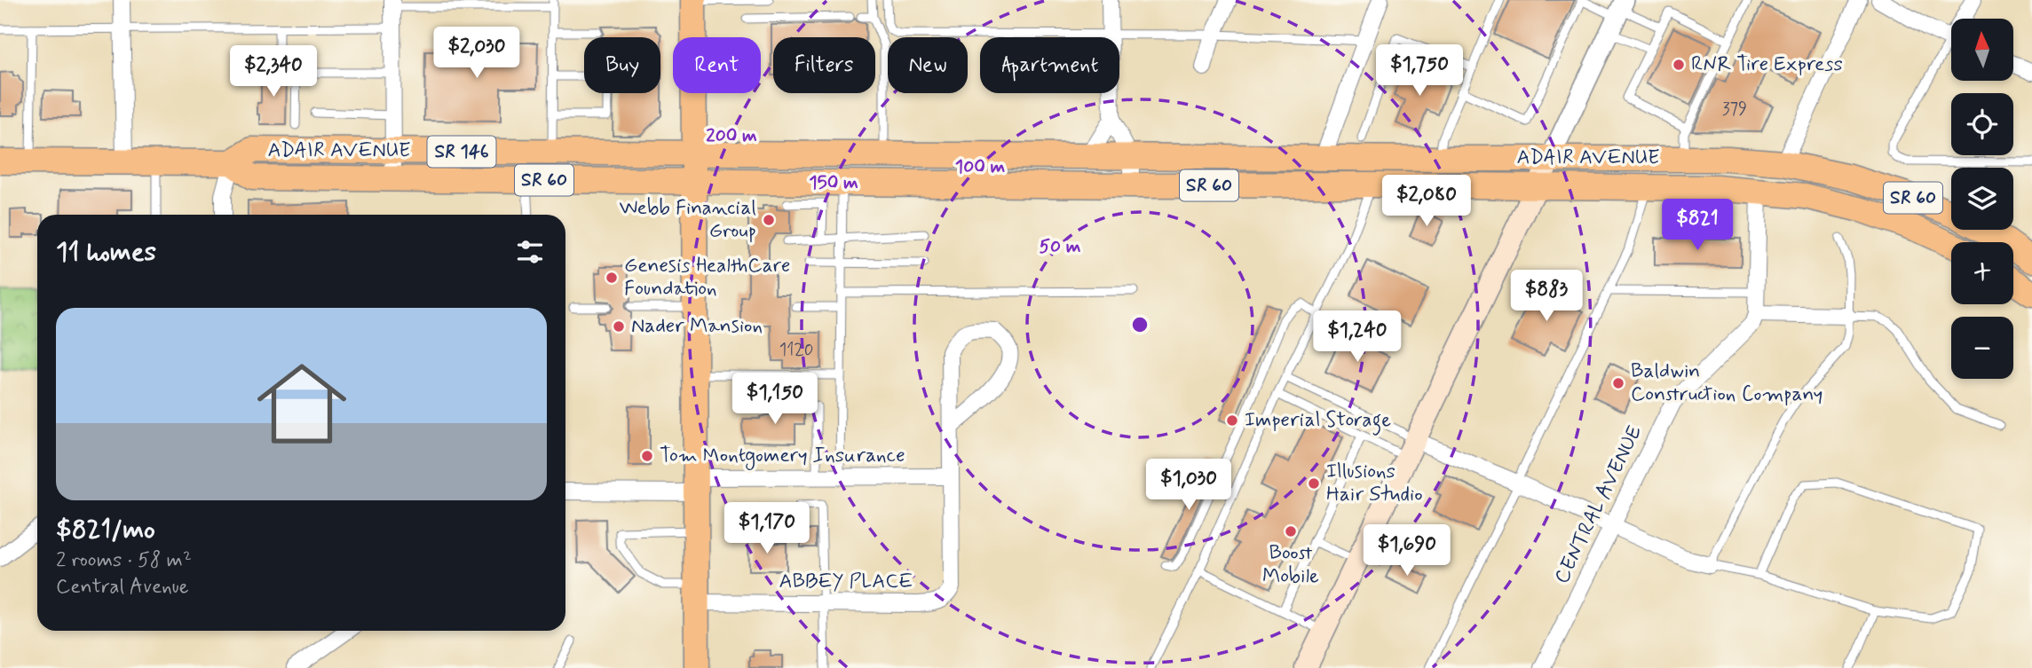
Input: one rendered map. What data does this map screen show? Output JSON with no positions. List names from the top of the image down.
{
  "streets": {
    "main road": ["ADAIR AVENUE", "SR 146", "SR 60"],
    "street": ["CENTRAL AVENUE", "ABBEY PLACE"]
  },
  "places": [
    "RNR Tire Express",
    "Webb Financial Group",
    "Genesis HealthCare Foundation",
    "Nader Mansion",
    "Baldwin Construction Company",
    "Imperial Storage",
    "Tom Montgomery Insurance",
    "Illusions Hair Studio",
    "Boost Mobile"
  ],
  "house_numbers": ["379", "1120"],
  "north": "top",
  "page": {
    "map_buttons": ["+", "−"],
    "price": [
      "$2,030",
      "$1,750",
      "$2,340",
      "$2,080",
      "$821",
      "$883",
      "$1,240",
      "$1,150",
      "$1,030",
      "$1,170",
      "$1,690"
    ],
    "chip": [
      "Buy",
      "Rent",
      "Filters",
      "New",
      "Apartment"
    ],
    "heading": "11 homes",
    "list": [
      {
        "name": "$821/mo",
        "note": "2 rooms · 58 m² · Central Avenue"
      }
    ]
  },
  "rings": [
    "200 m",
    "100 m",
    "150 m",
    "50 m"
  ]
}
